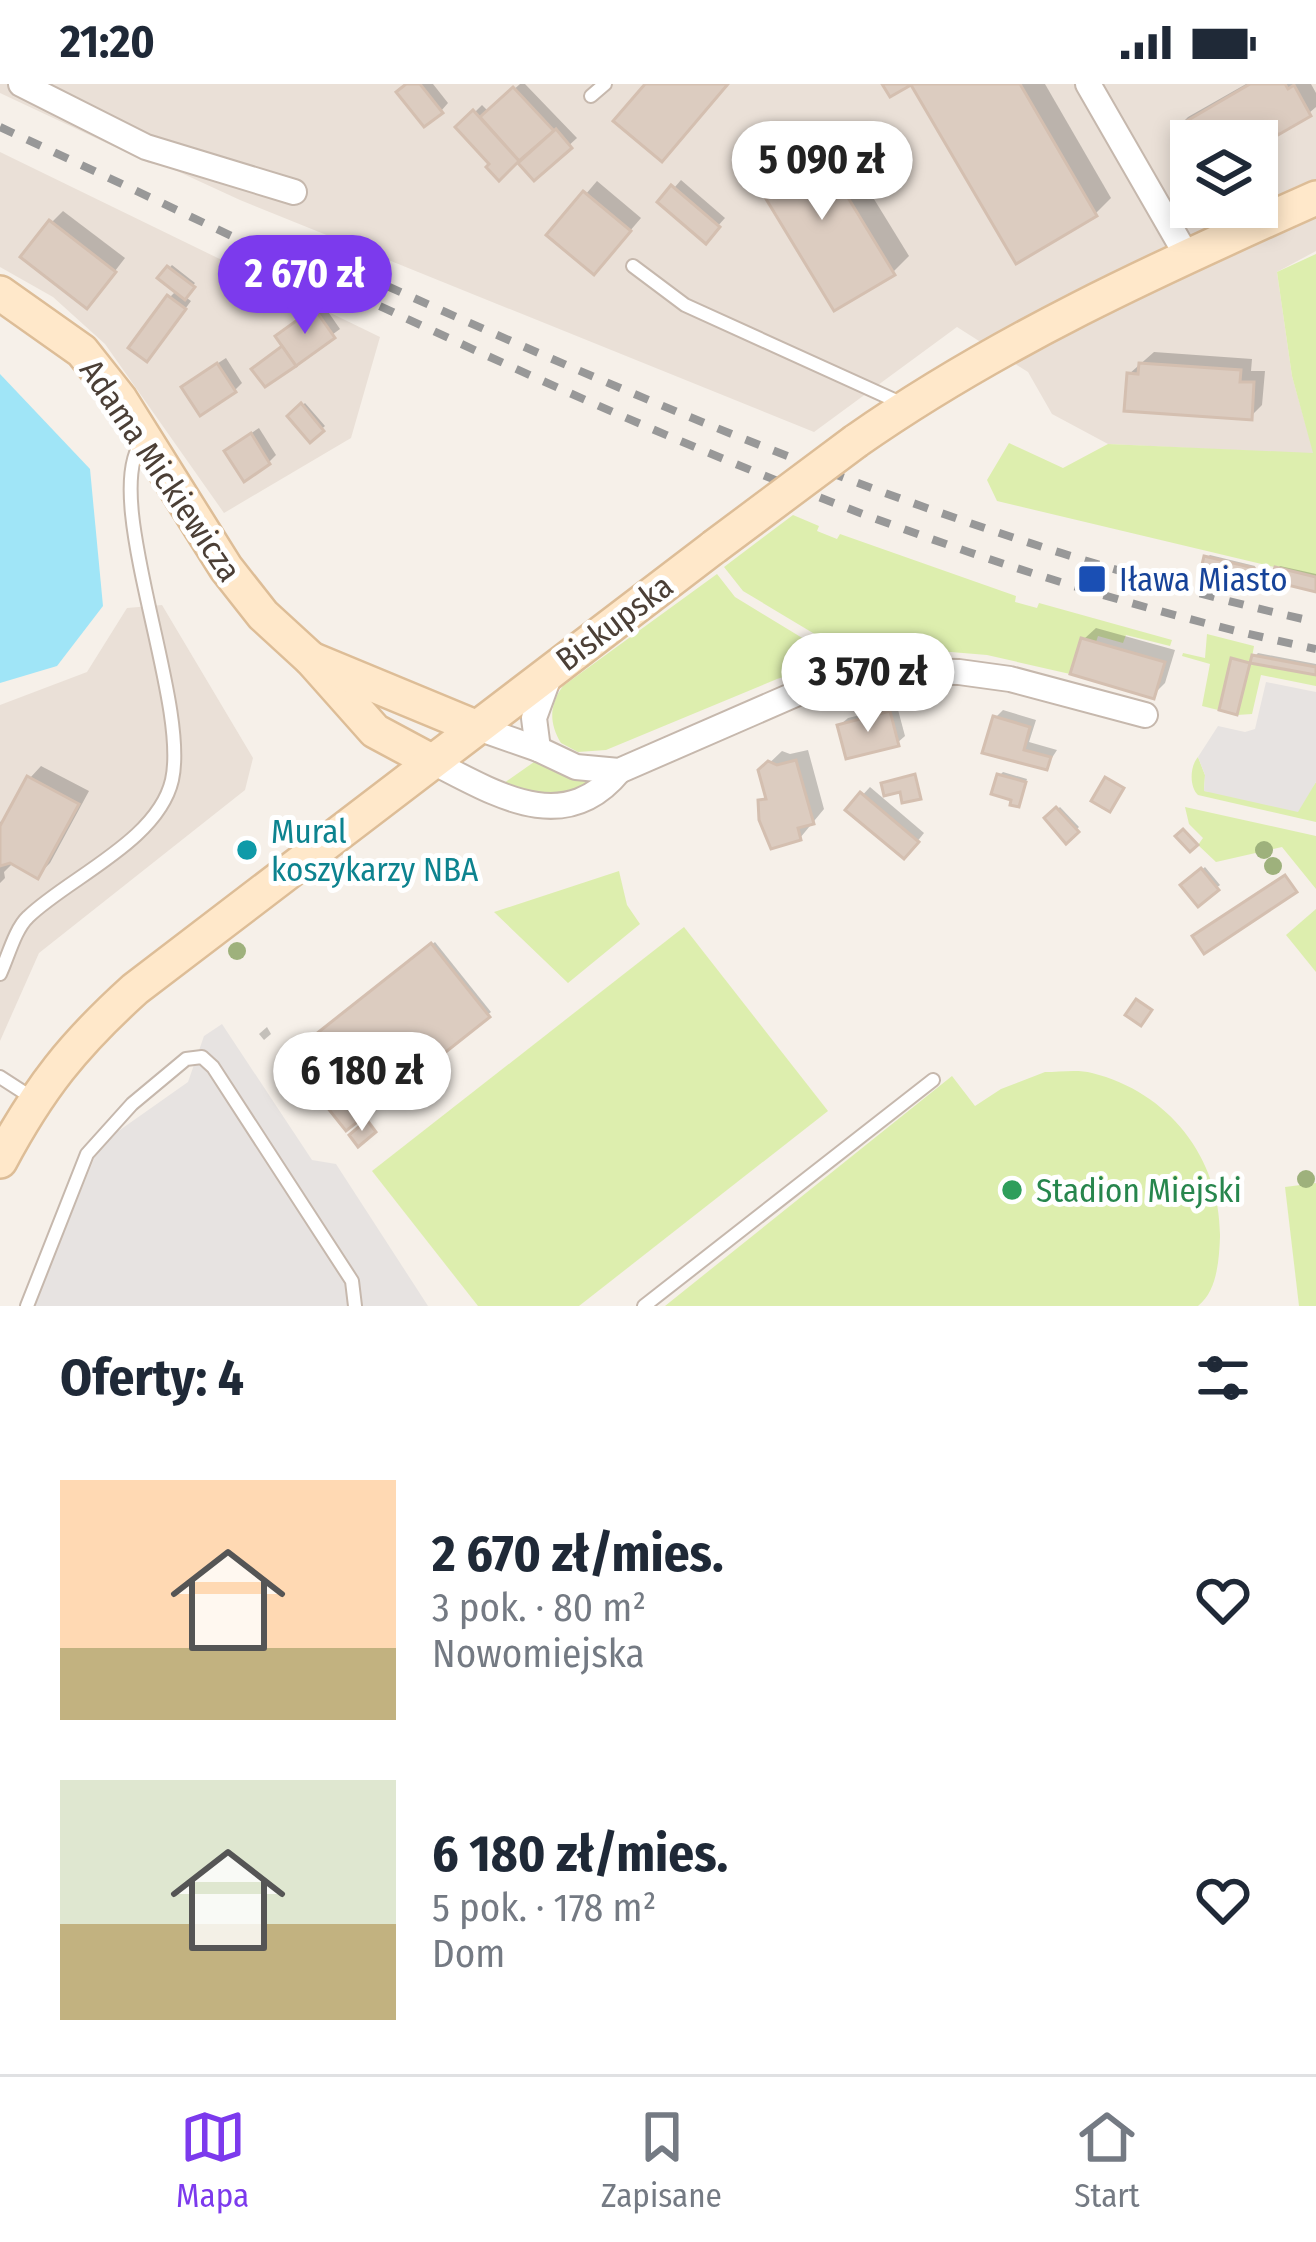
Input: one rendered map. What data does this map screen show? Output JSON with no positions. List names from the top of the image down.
{
  "streets": {
    "street": ["Adama Mickiewicza", "Biskupska"]
  },
  "crossings": [
    ["Adama Mickiewicza", "Biskupska"]
  ],
  "places": {
    "transit": ["Iława Miasto"],
    "other": ["Mural koszykarzy NBA", "Stadion Miejski"]
  },
  "page": {
    "status": "21:20",
    "price": [
      "5 090 zł",
      "2 670 zł",
      "3 570 zł",
      "6 180 zł"
    ],
    "heading": "Oferty: 4",
    "list": [
      {
        "name": "2 670 zł/mies.",
        "note": "3 pok. · 80 m² · Nowomiejska"
      },
      {
        "name": "6 180 zł/mies.",
        "note": "5 pok. · 178 m² · Dom"
      }
    ],
    "tabs": ["Mapa", "Zapisane", "Start"]
  }
}
